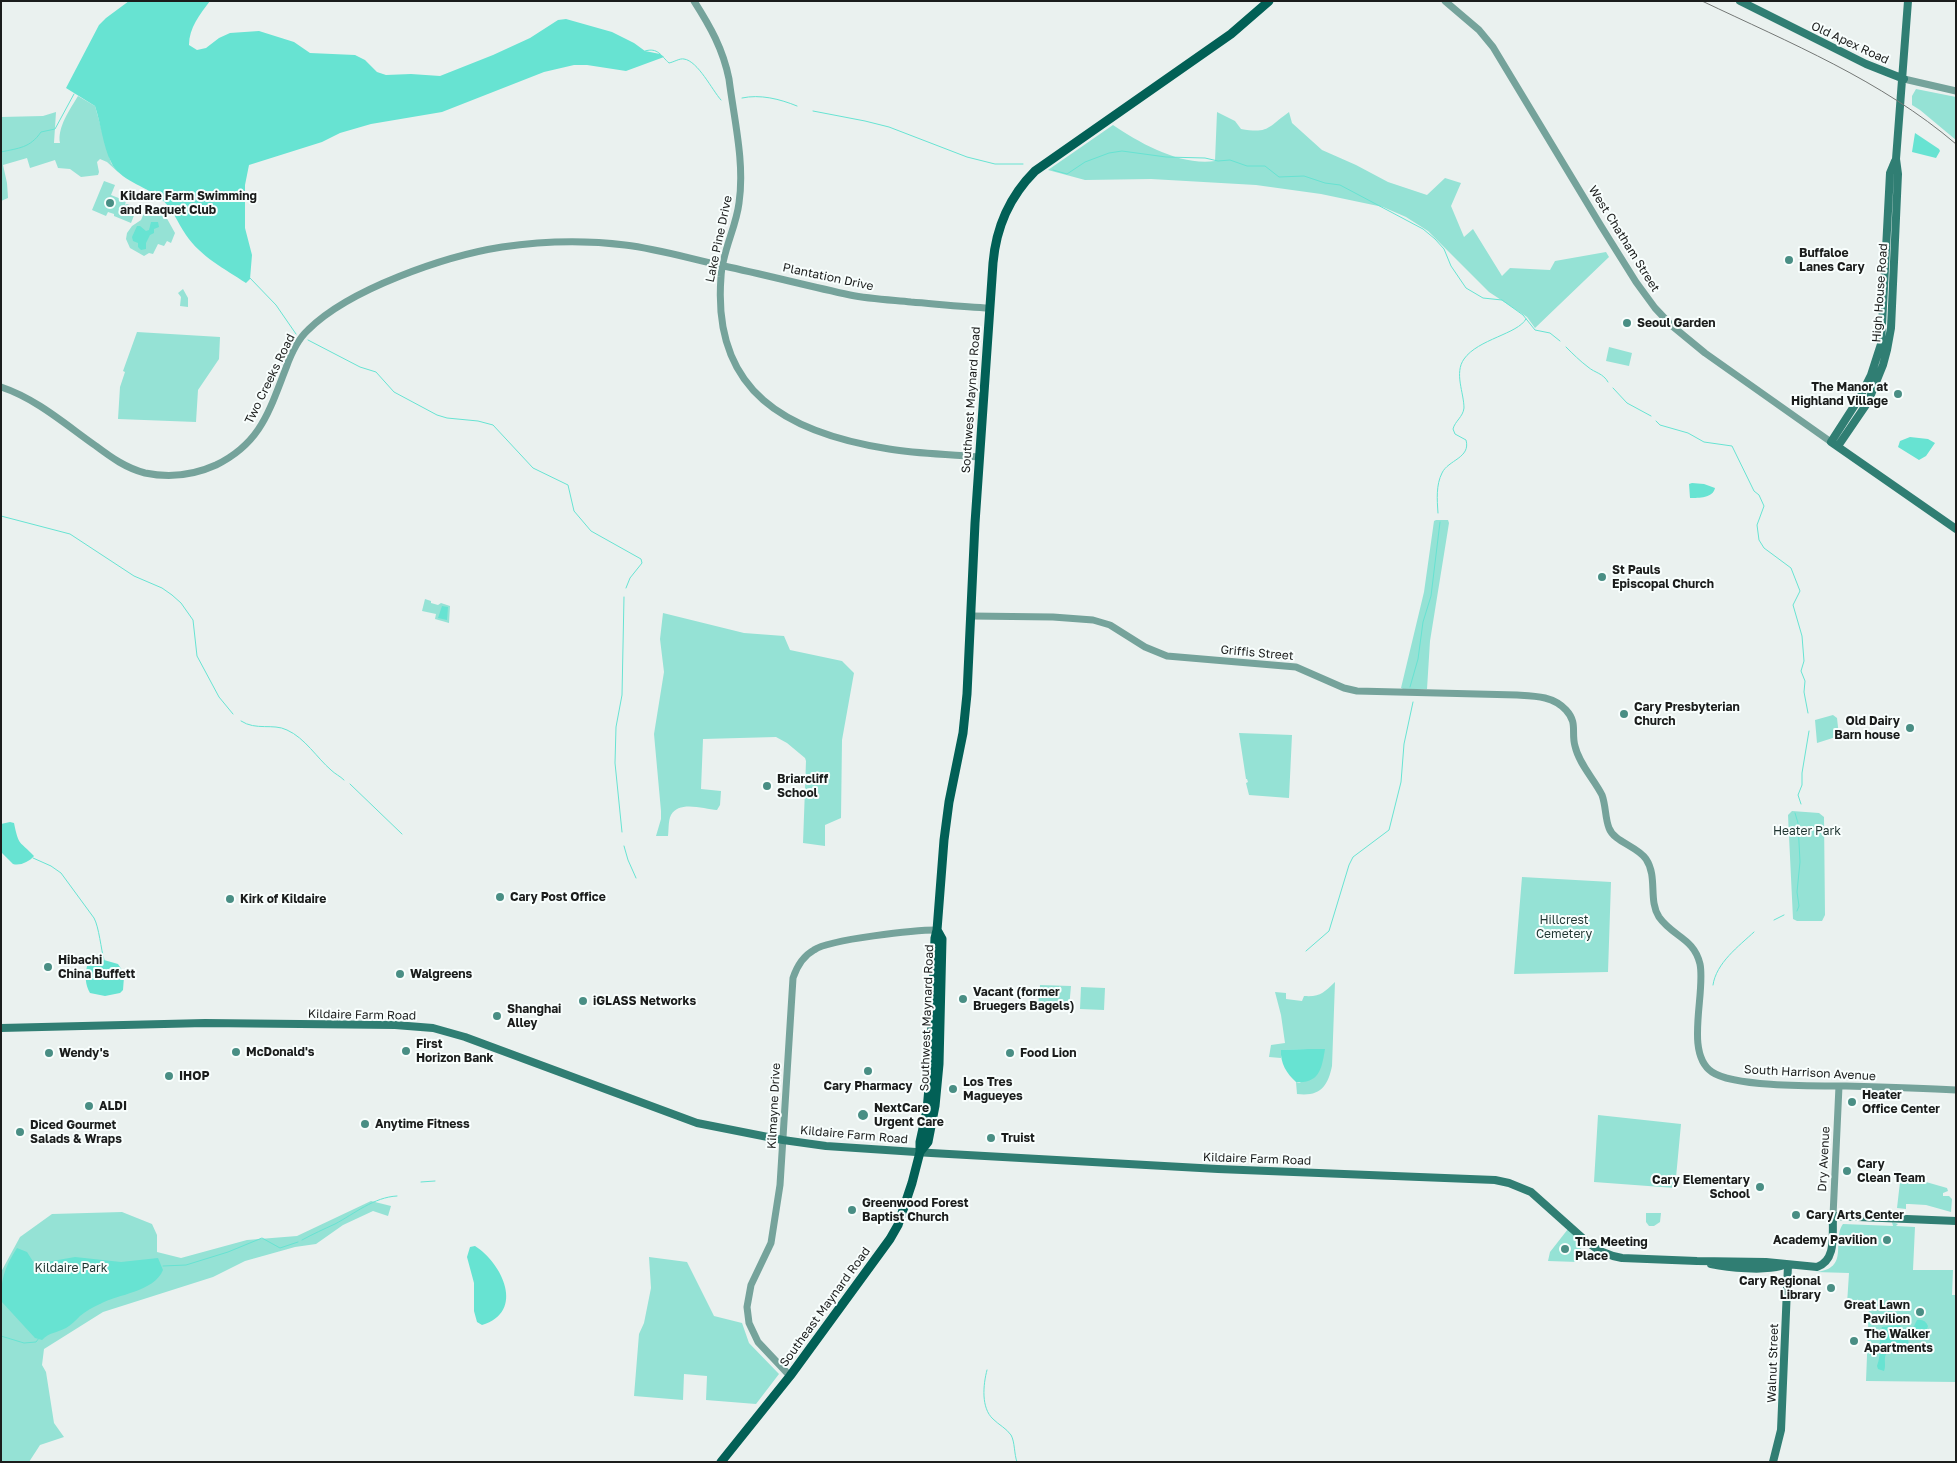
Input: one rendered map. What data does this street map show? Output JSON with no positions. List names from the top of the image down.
{
  "streets": {
    "main road": [
      "Old Apex Road",
      "West Chatham Street",
      "High House Road",
      "Southwest Maynard Road",
      "Kildaire Farm Road",
      "Dry Avenue",
      "Southeast Maynard Road",
      "Walnut Street"
    ],
    "street": [
      "Lake Pine Drive",
      "Plantation Drive",
      "Two Creeks Road",
      "Griffis Street",
      "South Harrison Avenue",
      "Kilmayne Drive"
    ]
  },
  "crossings": [
    ["Old Apex Road", "High House Road"],
    ["Lake Pine Drive", "Plantation Drive"],
    ["Lake Pine Drive", "Two Creeks Road"],
    ["Lake Pine Drive", "Southwest Maynard Road"],
    ["West Chatham Street", "High House Road"],
    ["Plantation Drive", "Two Creeks Road"],
    ["Plantation Drive", "Southwest Maynard Road"],
    ["Southwest Maynard Road", "Griffis Street"],
    ["Southwest Maynard Road", "Kildaire Farm Road"],
    ["Southwest Maynard Road", "Kilmayne Drive"],
    ["Southwest Maynard Road", "Southeast Maynard Road"],
    ["Griffis Street", "South Harrison Avenue"],
    ["Kildaire Farm Road", "Kilmayne Drive"],
    ["Kildaire Farm Road", "Dry Avenue"],
    ["Kildaire Farm Road", "Southeast Maynard Road"],
    ["Kildaire Farm Road", "Walnut Street"],
    ["South Harrison Avenue", "Dry Avenue"],
    ["Kilmayne Drive", "Southeast Maynard Road"]
  ],
  "parks": ["Heater Park", "Hillcrest Cemetery", "Kildaire Park"],
  "places": [
    "Kildare Farm Swimming and Raquet Club",
    "Buffaloe Lanes Cary",
    "Seoul Garden",
    "The Manor at Highland Village",
    "St Pauls Episcopal Church",
    "Cary Presbyterian Church",
    "Old Dairy Barn house",
    "Briarcliff School",
    "Cary Post Office",
    "Kirk of Kildaire",
    "Hibachi China Buffett",
    "Walgreens",
    "Vacant (former Bruegers Bagels)",
    "iGLASS Networks",
    "Shanghai Alley",
    "First Horizon Bank",
    "McDonald's",
    "Wendy's",
    "Food Lion",
    "Cary Pharmacy",
    "IHOP",
    "Los Tres Magueyes",
    "Heater Office Center",
    "ALDI",
    "NextCare Urgent Care",
    "Anytime Fitness",
    "Diced Gourmet Salads & Wraps",
    "Truist",
    "Cary Clean Team",
    "Cary Elementary School",
    "Greenwood Forest Baptist Church",
    "Cary Arts Center",
    "Academy Pavilion",
    "The Meeting Place",
    "Cary Regional Library",
    "Great Lawn Pavilion",
    "The Walker Apartments"
  ]
}
